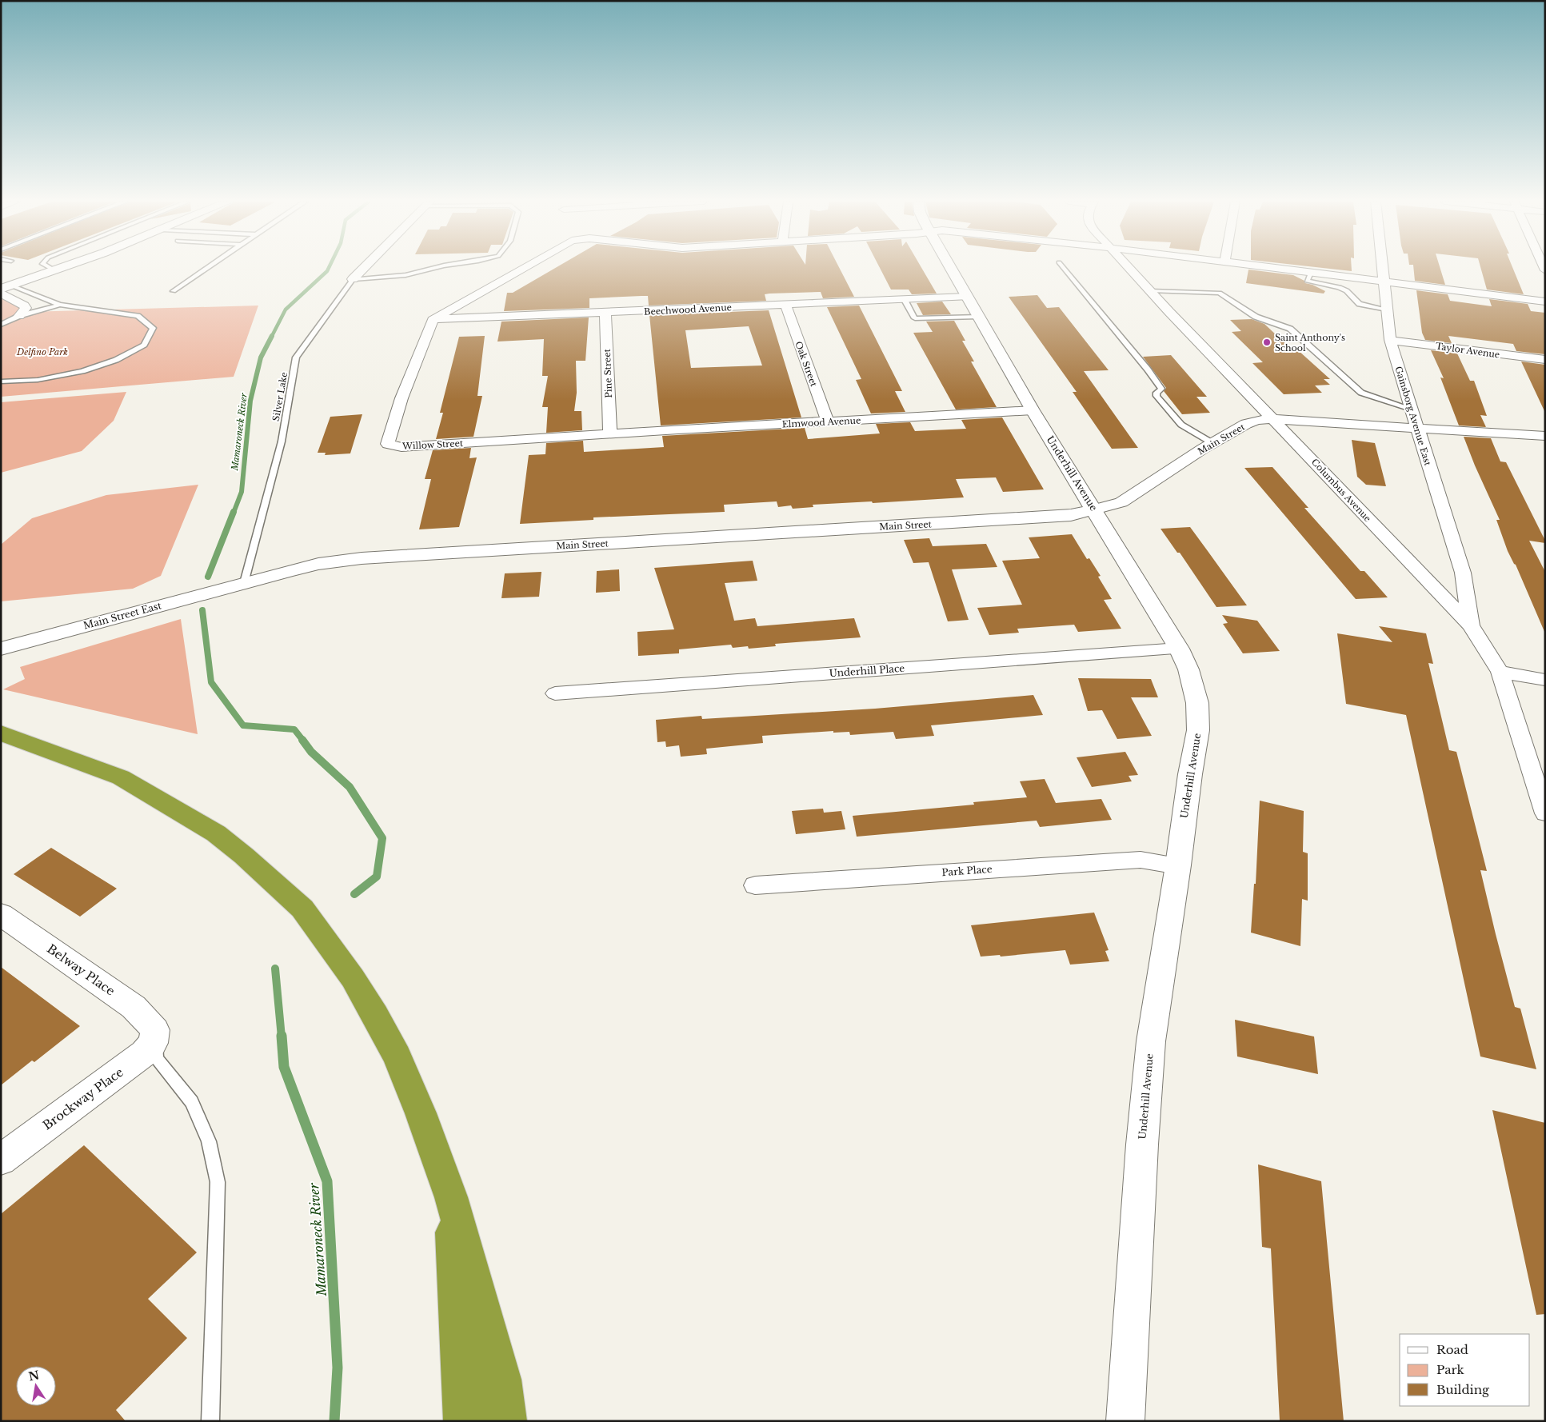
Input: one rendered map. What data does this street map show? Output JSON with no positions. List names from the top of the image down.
{
  "streets": {
    "street": [
      "Beechwood Avenue",
      "Taylor Avenue",
      "Oak Street",
      "Pine Street",
      "Gainsborg Avenue East",
      "Elmwood Avenue",
      "Main Street",
      "Willow Street",
      "Underhill Avenue",
      "Columbus Avenue",
      "Main Street East",
      "Underhill Place",
      "Park Place",
      "Belway Place",
      "Brockway Place"
    ],
    "lane": ["Silver Lake"]
  },
  "crossings": [
    ["Beechwood Avenue", "Oak Street"],
    ["Beechwood Avenue", "Pine Street"],
    ["Beechwood Avenue", "Willow Street"],
    ["Beechwood Avenue", "Underhill Avenue"],
    ["Taylor Avenue", "Gainsborg Avenue East"],
    ["Oak Street", "Elmwood Avenue"],
    ["Pine Street", "Elmwood Avenue"],
    ["Pine Street", "Willow Street"],
    ["Silver Lake", "Main Street"],
    ["Silver Lake", "Main Street East"],
    ["Gainsborg Avenue East", "Main Street"],
    ["Gainsborg Avenue East", "Columbus Avenue"],
    ["Elmwood Avenue", "Willow Street"],
    ["Elmwood Avenue", "Underhill Avenue"],
    ["Main Street", "Underhill Avenue"],
    ["Main Street", "Columbus Avenue"],
    ["Main Street", "Main Street East"],
    ["Underhill Avenue", "Underhill Place"],
    ["Underhill Avenue", "Park Place"],
    ["Belway Place", "Brockway Place"]
  ],
  "water": ["Mamaroneck River"],
  "parks": ["Delfino Park"],
  "places": ["Saint Anthony's School"],
  "legend": ["Road", "Park", "Building"],
  "north": "top"
}
